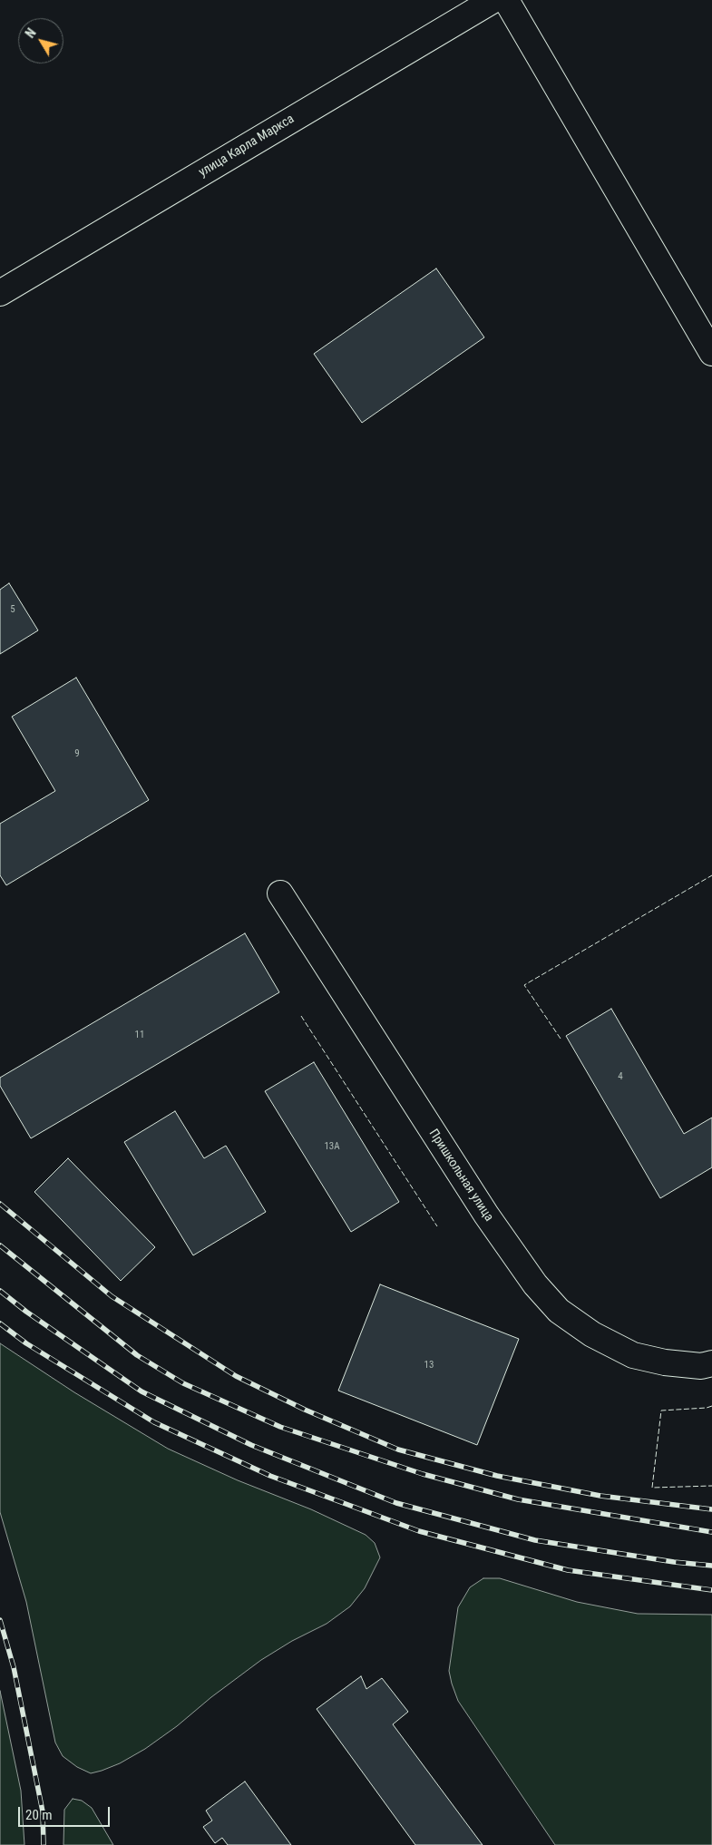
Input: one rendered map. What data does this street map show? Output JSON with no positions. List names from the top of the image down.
{
  "streets": {
    "street": ["улица Карла Маркса", "Пришкольная улица"]
  },
  "house_numbers": [
    "5",
    "9",
    "11",
    "4",
    "13А",
    "13"
  ],
  "scale_bar": "20 m",
  "north": "top left"
}
